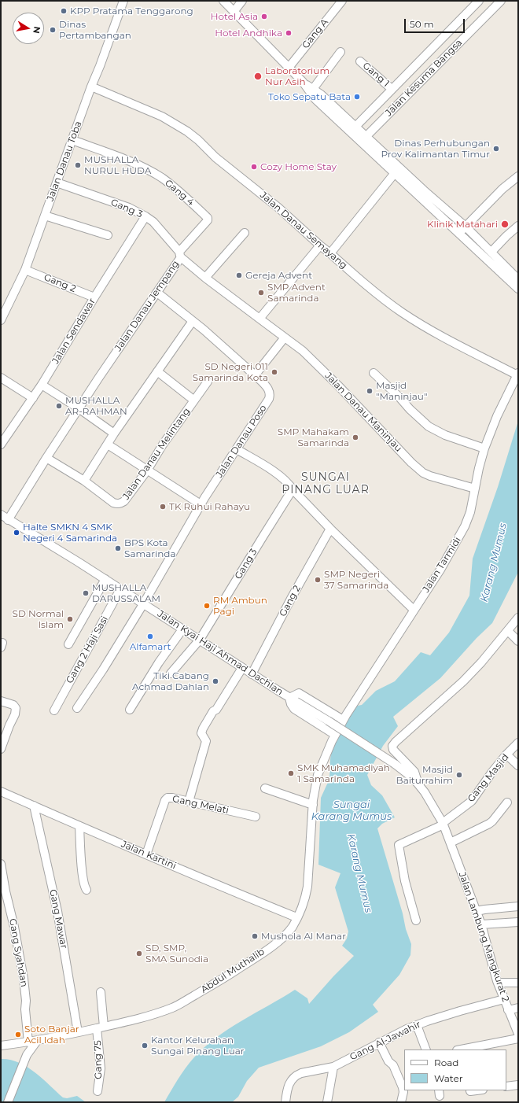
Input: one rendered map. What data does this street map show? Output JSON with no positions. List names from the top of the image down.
{
  "streets": {
    "street": [
      "Gang A",
      "Gang 1",
      "Jalan Kesuma Bangsa",
      "Jalan Danau Toba",
      "Gang 4",
      "Gang 3",
      "Jalan Danau Semayang",
      "Gang 2",
      "Jalan Danau Jempang",
      "Jalan Sendawar",
      "Jalan Danau Maninjau",
      "Jalan Danau Poso",
      "Jalan Danau Melintang",
      "Jalan Tarmidi",
      "Gang 2 Haji Sasi",
      "Jalan Kyai Haji Ahmad Dachlan",
      "Gang Masjid",
      "Gang Melati",
      "Jalan Kartini",
      "Gang Mawar",
      "Jalan Lambung Mangkurat 2",
      "Gang Syahdan",
      "Abdul Muthalib",
      "Gang Al-Jawahir",
      "Gang 75"
    ]
  },
  "crossings": [
    ["Gang 1", "Jalan Kesuma Bangsa"],
    ["Jalan Danau Toba", "Gang 4"],
    ["Jalan Danau Toba", "Gang 3"],
    ["Jalan Danau Toba", "Jalan Danau Semayang"],
    ["Jalan Danau Toba", "Gang 2"],
    ["Gang 4", "Gang 3"],
    ["Gang 4", "Jalan Danau Jempang"],
    ["Gang 3", "Jalan Danau Jempang"],
    ["Gang 3", "Jalan Sendawar"],
    ["Gang 3", "Jalan Kyai Haji Ahmad Dachlan"],
    ["Jalan Danau Semayang", "Jalan Tarmidi"],
    ["Gang 2", "Jalan Sendawar"],
    ["Gang 2", "Jalan Kyai Haji Ahmad Dachlan"],
    ["Jalan Danau Jempang", "Jalan Danau Maninjau"],
    ["Jalan Danau Jempang", "Jalan Danau Poso"],
    ["Jalan Danau Jempang", "Jalan Danau Melintang"],
    ["Jalan Danau Jempang", "Jalan Kyai Haji Ahmad Dachlan"],
    ["Jalan Danau Maninjau", "Jalan Tarmidi"],
    ["Jalan Danau Poso", "Jalan Kyai Haji Ahmad Dachlan"],
    ["Jalan Tarmidi", "Abdul Muthalib"],
    ["Gang 2 Haji Sasi", "Jalan Kyai Haji Ahmad Dachlan"],
    ["Jalan Kyai Haji Ahmad Dachlan", "Jalan Lambung Mangkurat 2"],
    ["Gang Masjid", "Jalan Lambung Mangkurat 2"],
    ["Gang Melati", "Jalan Kartini"],
    ["Jalan Kartini", "Gang Mawar"],
    ["Jalan Kartini", "Abdul Muthalib"],
    ["Gang Mawar", "Abdul Muthalib"],
    ["Jalan Lambung Mangkurat 2", "Gang Al-Jawahir"],
    ["Gang Syahdan", "Abdul Muthalib"],
    ["Abdul Muthalib", "Gang 75"]
  ],
  "districts": ["SUNGAI PINANG LUAR"],
  "water": ["Karang Mumus", "Sungai Karang Mumus"],
  "places": [
    "KPP Pratama Tenggarong",
    "Hotel Asia",
    "Dinas Pertambangan",
    "Hotel Andhika",
    "Laboratorium Nur Asih",
    "Toko Sepatu Bata",
    "Dinas Perhubungan Prov Kalimantan Timur",
    "MUSHALLA NURUL HUDA",
    "Cozy Home Stay",
    "Klinik Matahari",
    "Gereja Advent",
    "SMP Advent Samarinda",
    "SD Negeri 011 Samarinda Kota",
    "Masjid \"Maninjau\"",
    "MUSHALLA AR-RAHMAN",
    "SMP Mahakam Samarinda",
    "TK Ruhui Rahayu",
    "Halte SMKN 4 SMK Negeri 4 Samarinda",
    "BPS Kota Samarinda",
    "SMP Negeri 37 Samarinda",
    "MUSHALLA DARUSSALAM",
    "RM Ambun Pagi",
    "SD Normal Islam",
    "Alfamart",
    "Tiki Cabang Achmad Dahlan",
    "SMK Muhamadiyah 1 Samarinda",
    "Masjid Baiturrahim",
    "Mushola Al Manar",
    "SD, SMP, SMA Sunodia",
    "Soto Banjar Acil Idah",
    "Kantor Kelurahan Sungai Pinang Luar"
  ],
  "legend": ["Road", "Water"],
  "scale_bar": "50 m",
  "north": "right"
}
